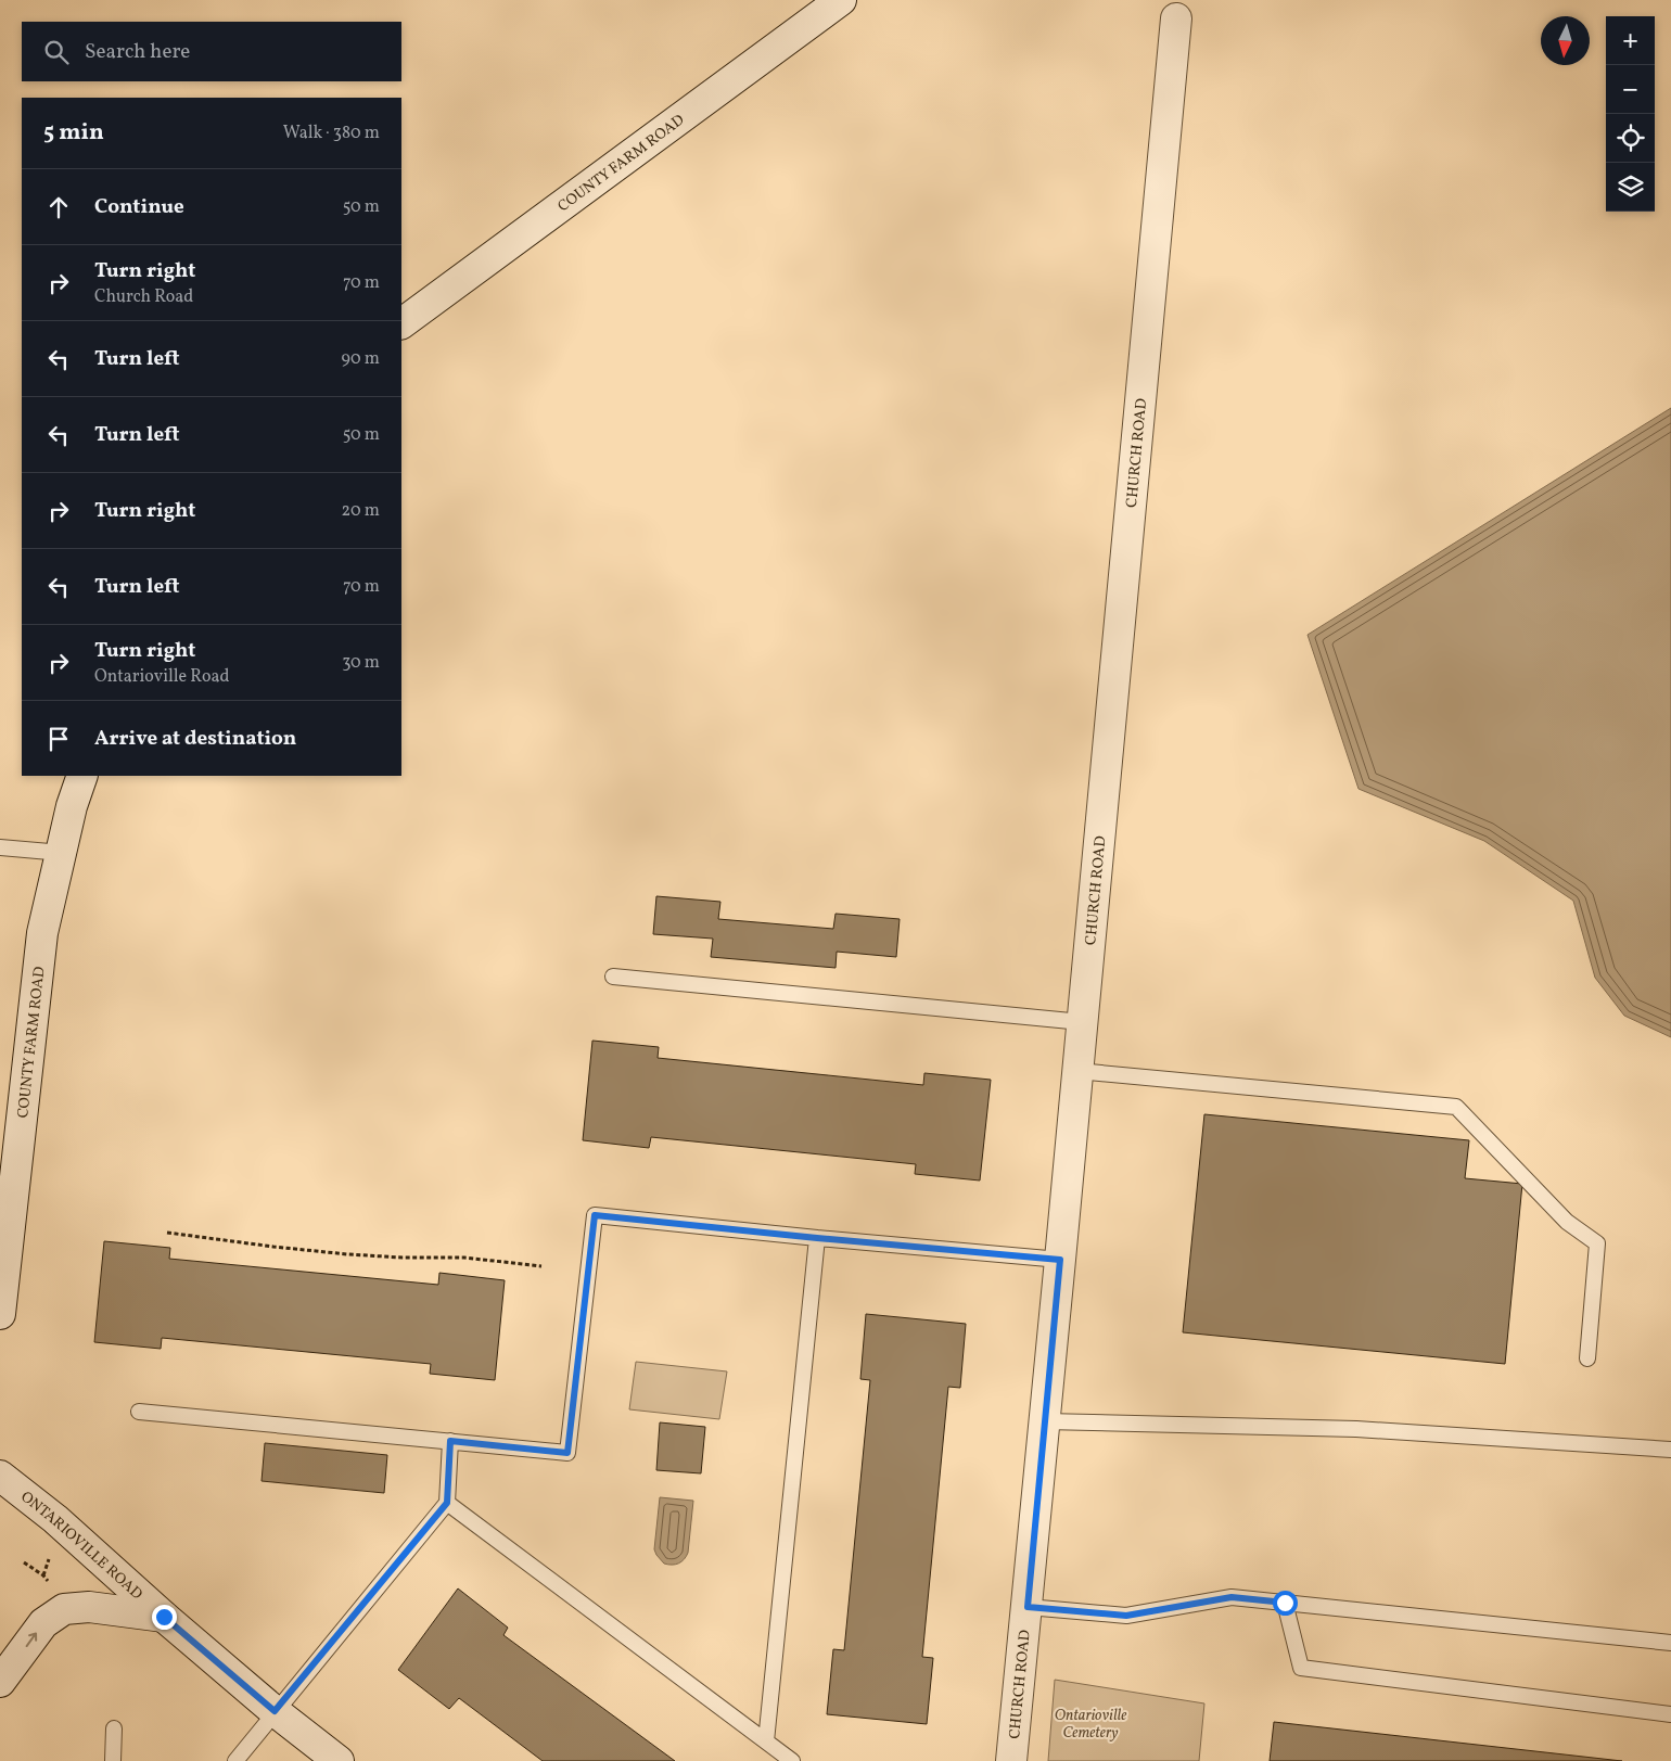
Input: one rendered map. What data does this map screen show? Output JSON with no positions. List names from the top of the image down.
{
  "streets": {
    "street": ["COUNTY FARM ROAD", "CHURCH ROAD", "ONTARIOVILLE ROAD"]
  },
  "parks": ["Ontarioville Cemetery"],
  "north": "bottom",
  "page": {
    "map_buttons": ["+", "−"],
    "search": "Search here",
    "heading": ["5 min", "Walk · 380 m"],
    "list": [
      ["Continue", "50 m"],
      ["Turn right", "Church Road", "70 m"],
      ["Turn left", "90 m"],
      ["Turn left", "50 m"],
      ["Turn right", "20 m"],
      ["Turn left", "70 m"],
      ["Turn right", "Ontarioville Road", "30 m"],
      "Arrive at destination"
    ]
  }
}
